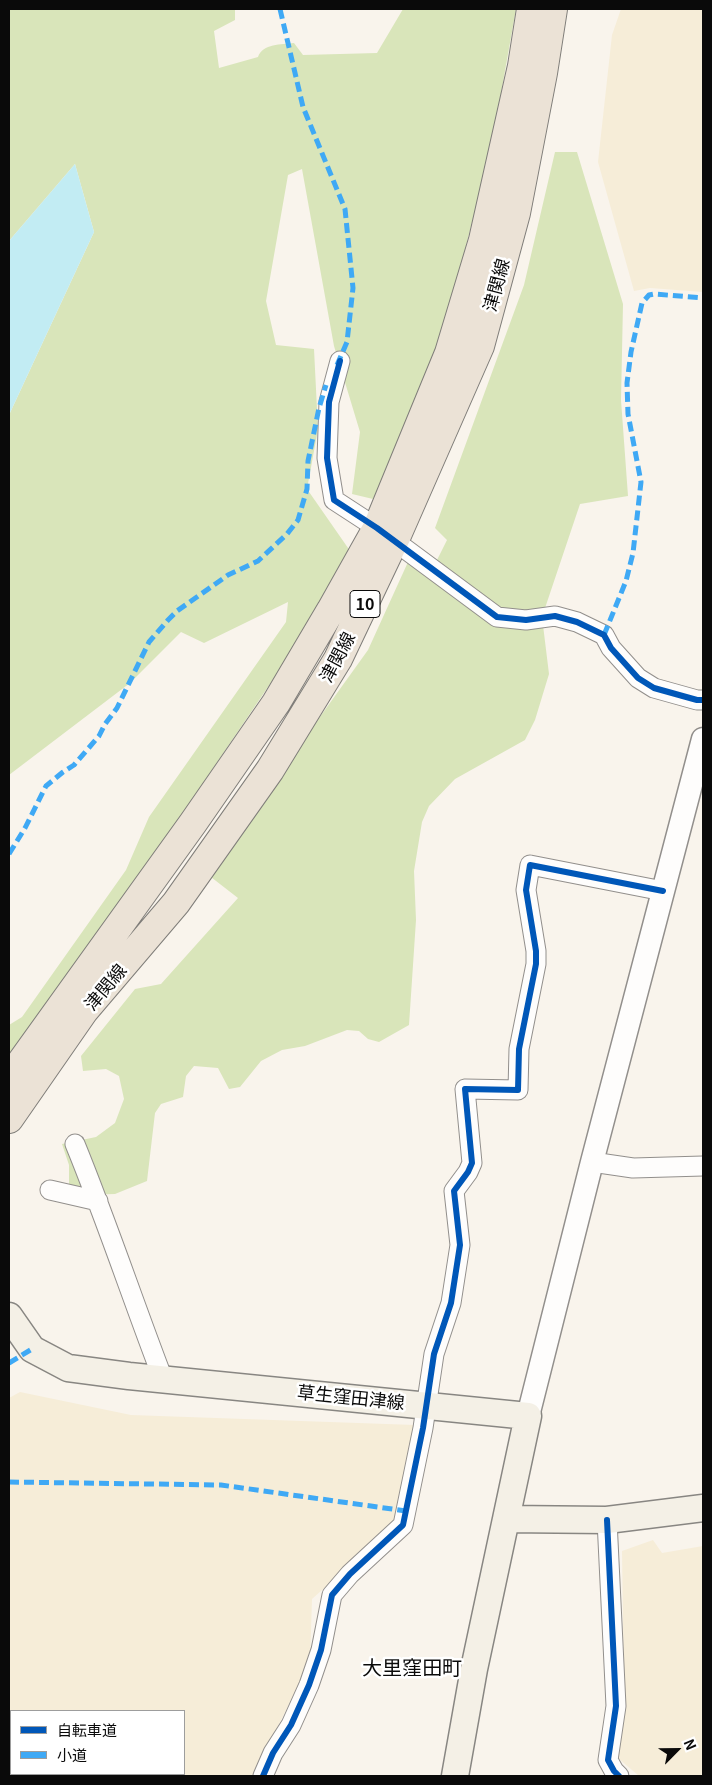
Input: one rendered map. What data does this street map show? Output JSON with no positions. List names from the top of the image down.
{
  "streets": {
    "main road": ["津関線", "10", "草生窪田津線"]
  },
  "districts": ["大里窪田町"],
  "legend": ["自転車道", "小道"],
  "north": "top right"
}
